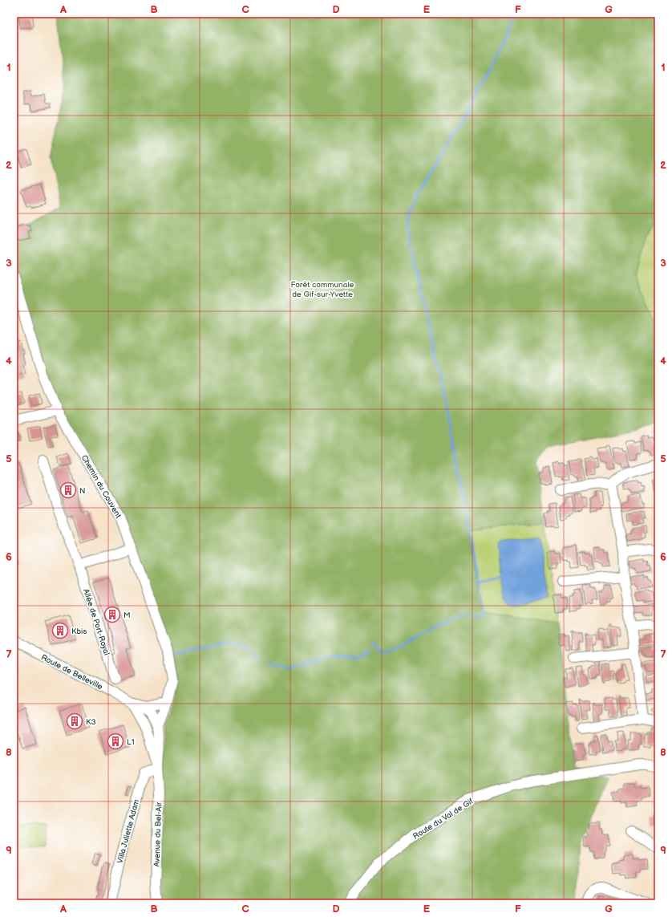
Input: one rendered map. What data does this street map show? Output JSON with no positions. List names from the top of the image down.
{
  "streets": {
    "street": [
      "Chemin du Couvent",
      "Allée de Port-Royal",
      "Route de Belleville",
      "Route du Val de Gif",
      "Villa Juliette Adam",
      "Avenue du Bel-Air"
    ]
  },
  "crossings": [
    ["Route de Belleville", "Villa Juliette Adam"],
    ["Route de Belleville", "Avenue du Bel-Air"],
    ["Villa Juliette Adam", "Avenue du Bel-Air"]
  ],
  "parks": ["Forêt communale de Gif-sur-Yvette"],
  "places": {
    "building": [
      "N",
      "M",
      "Kbis",
      "K3",
      "L1"
    ]
  },
  "grid": {
    "columns": [
      "A",
      "B",
      "C",
      "D",
      "E",
      "F",
      "G"
    ],
    "rows": [
      "1",
      "2",
      "3",
      "4",
      "5",
      "6",
      "7",
      "8",
      "9"
    ]
  }
}
